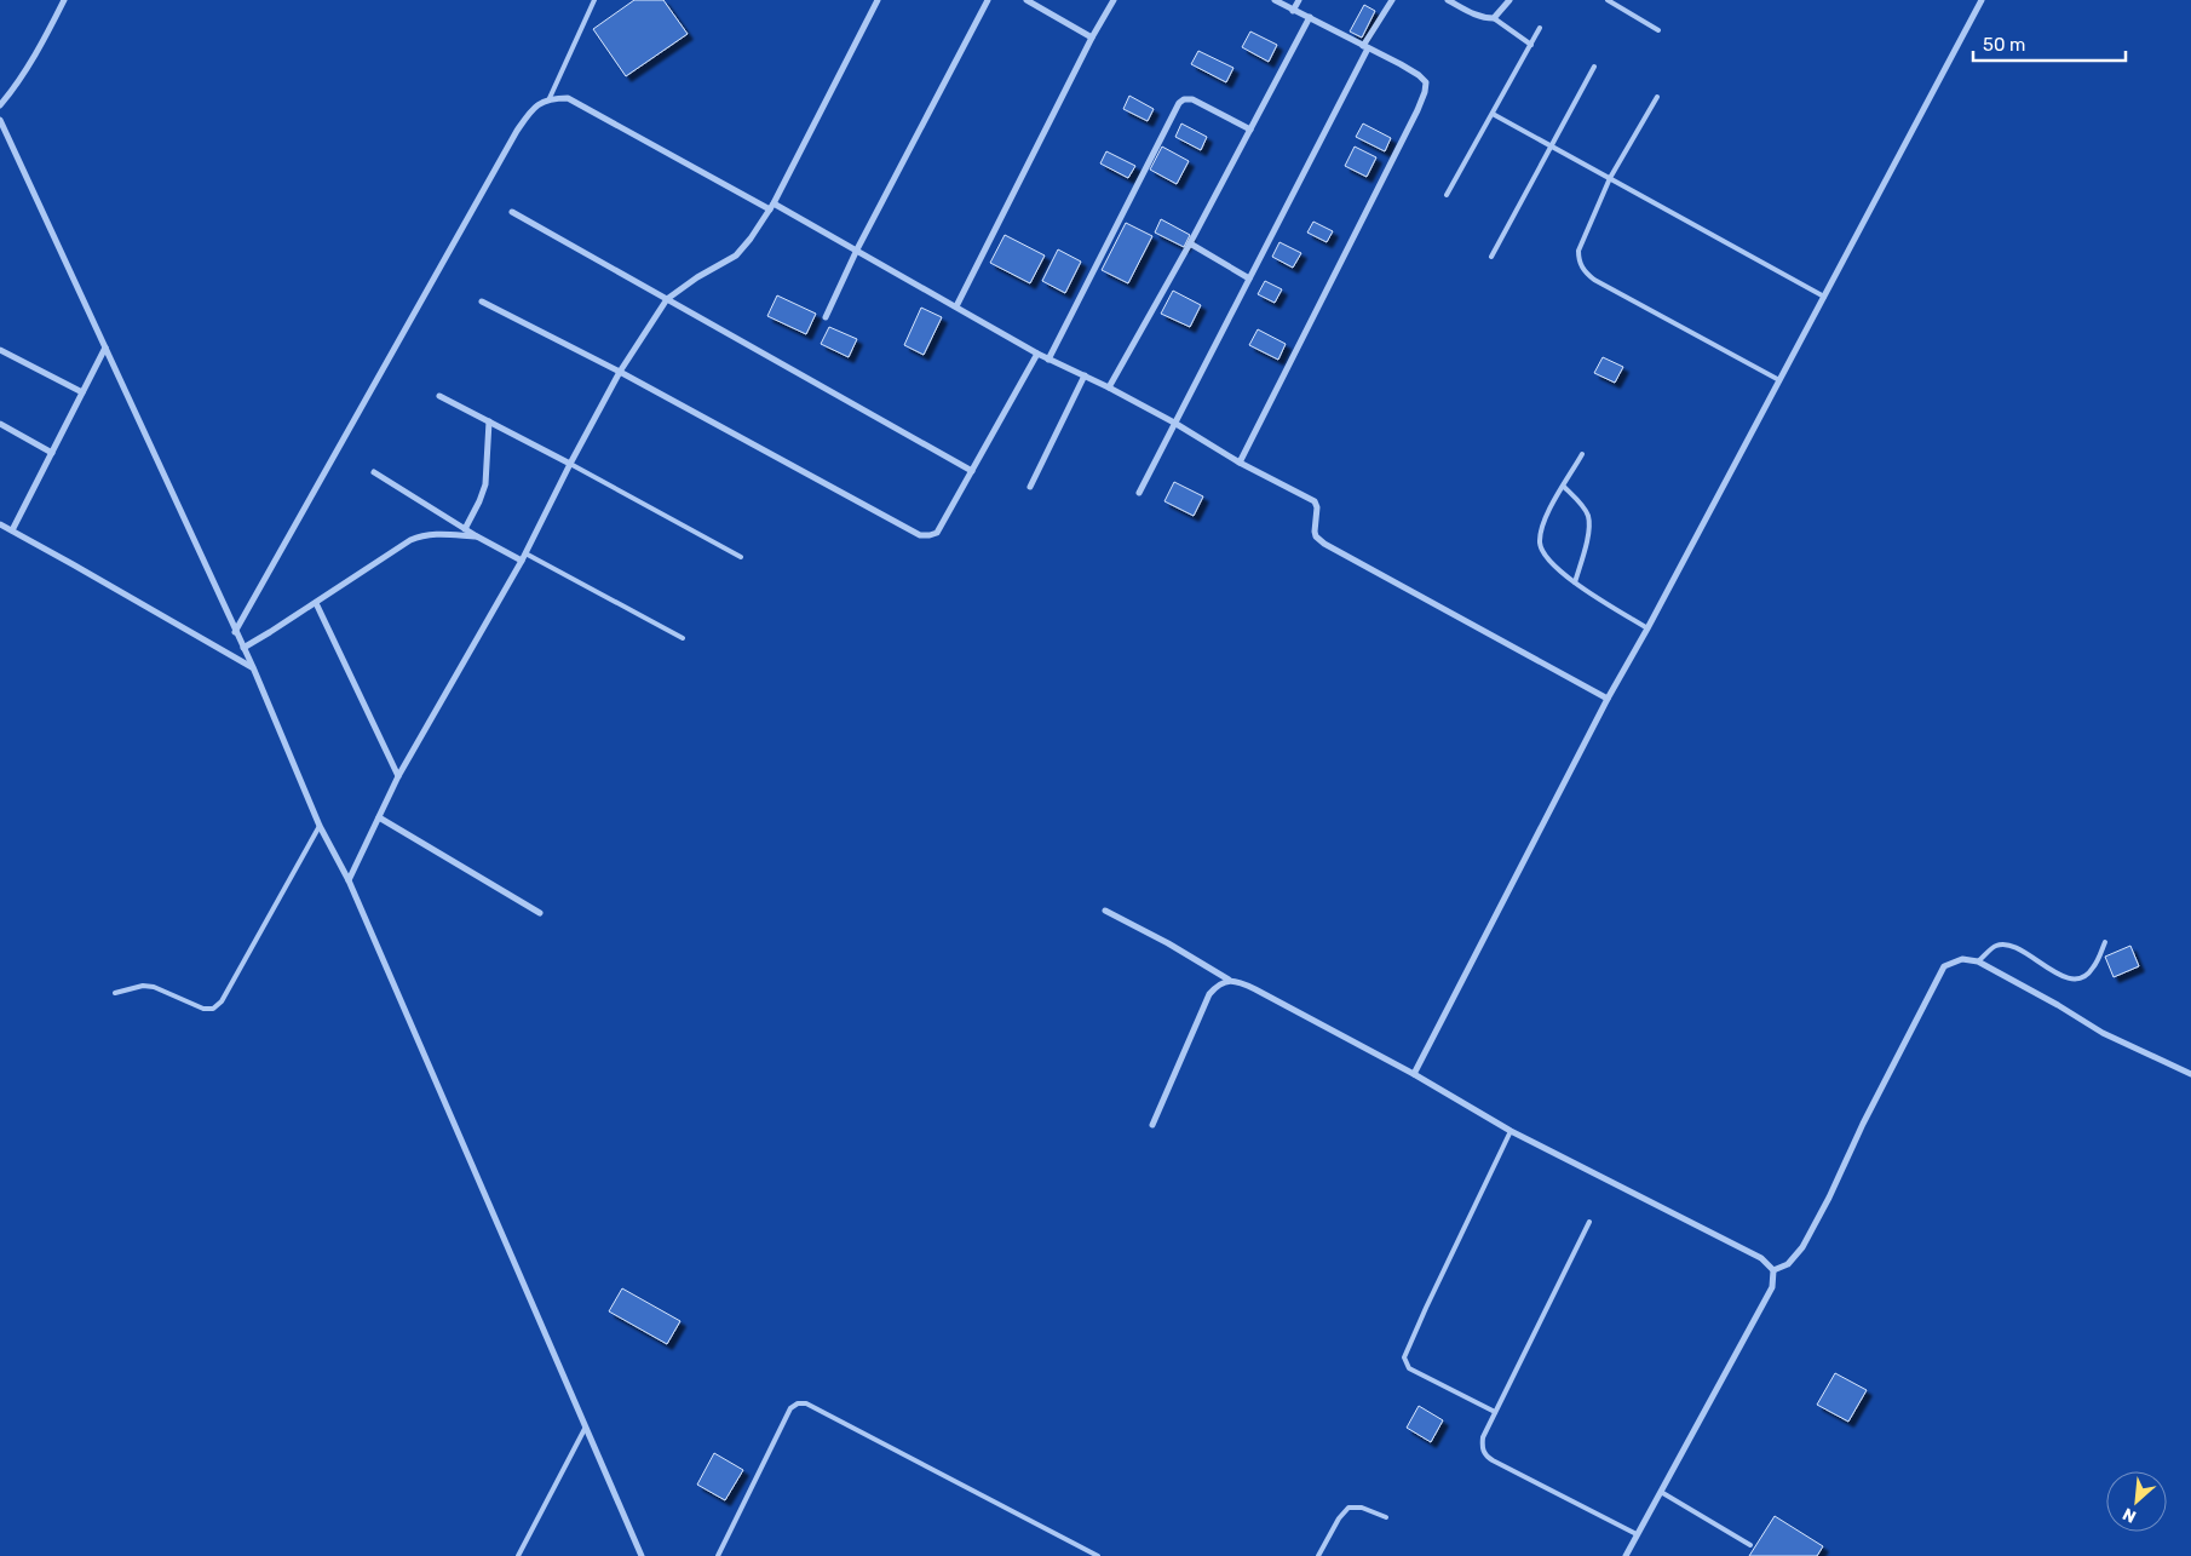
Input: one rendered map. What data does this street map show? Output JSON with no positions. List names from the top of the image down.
{
  "scale_bar": "50 m",
  "north": "bottom left"
}
